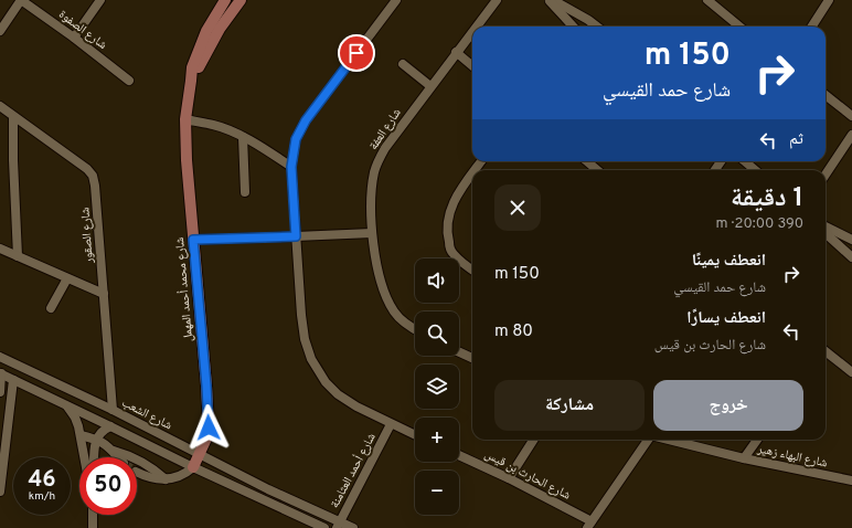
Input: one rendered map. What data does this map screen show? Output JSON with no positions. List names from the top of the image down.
{
  "streets": {
    "main road": ["شارع محمد أحمد المهمل"],
    "street": [
      "شارع الصفوة",
      "شارع العفة",
      "شارع الصقور",
      "شارع الشعب",
      "شارع البهاء زهير",
      "شارع أحمد العثامنة",
      "شارع الحارث بن قيس"
    ]
  },
  "crossings": [
    ["شارع الصقور", "شارع الشعب"],
    ["شارع محمد أحمد المهمل", "شارع الشعب"],
    ["شارع الشعب", "شارع أحمد العثامنة"]
  ],
  "page": {
    "turn": ["150 m", "شارع حمد القيسي"],
    "then": "ثم",
    "heading": ["1 دقيقة", "390 m · 20:00"],
    "list": [
      {
        "name": "انعطف يمينًا",
        "note": "شارع حمد القيسي",
        "value": "150 m"
      },
      {
        "name": "انعطف يسارًا",
        "note": "شارع الحارث بن قيس",
        "value": "80 m"
      }
    ],
    "map_buttons": ["+", "−"],
    "buttons": ["خروج", "مشاركة"],
    "speed": "46 km/h",
    "limit": "50"
  }
}
